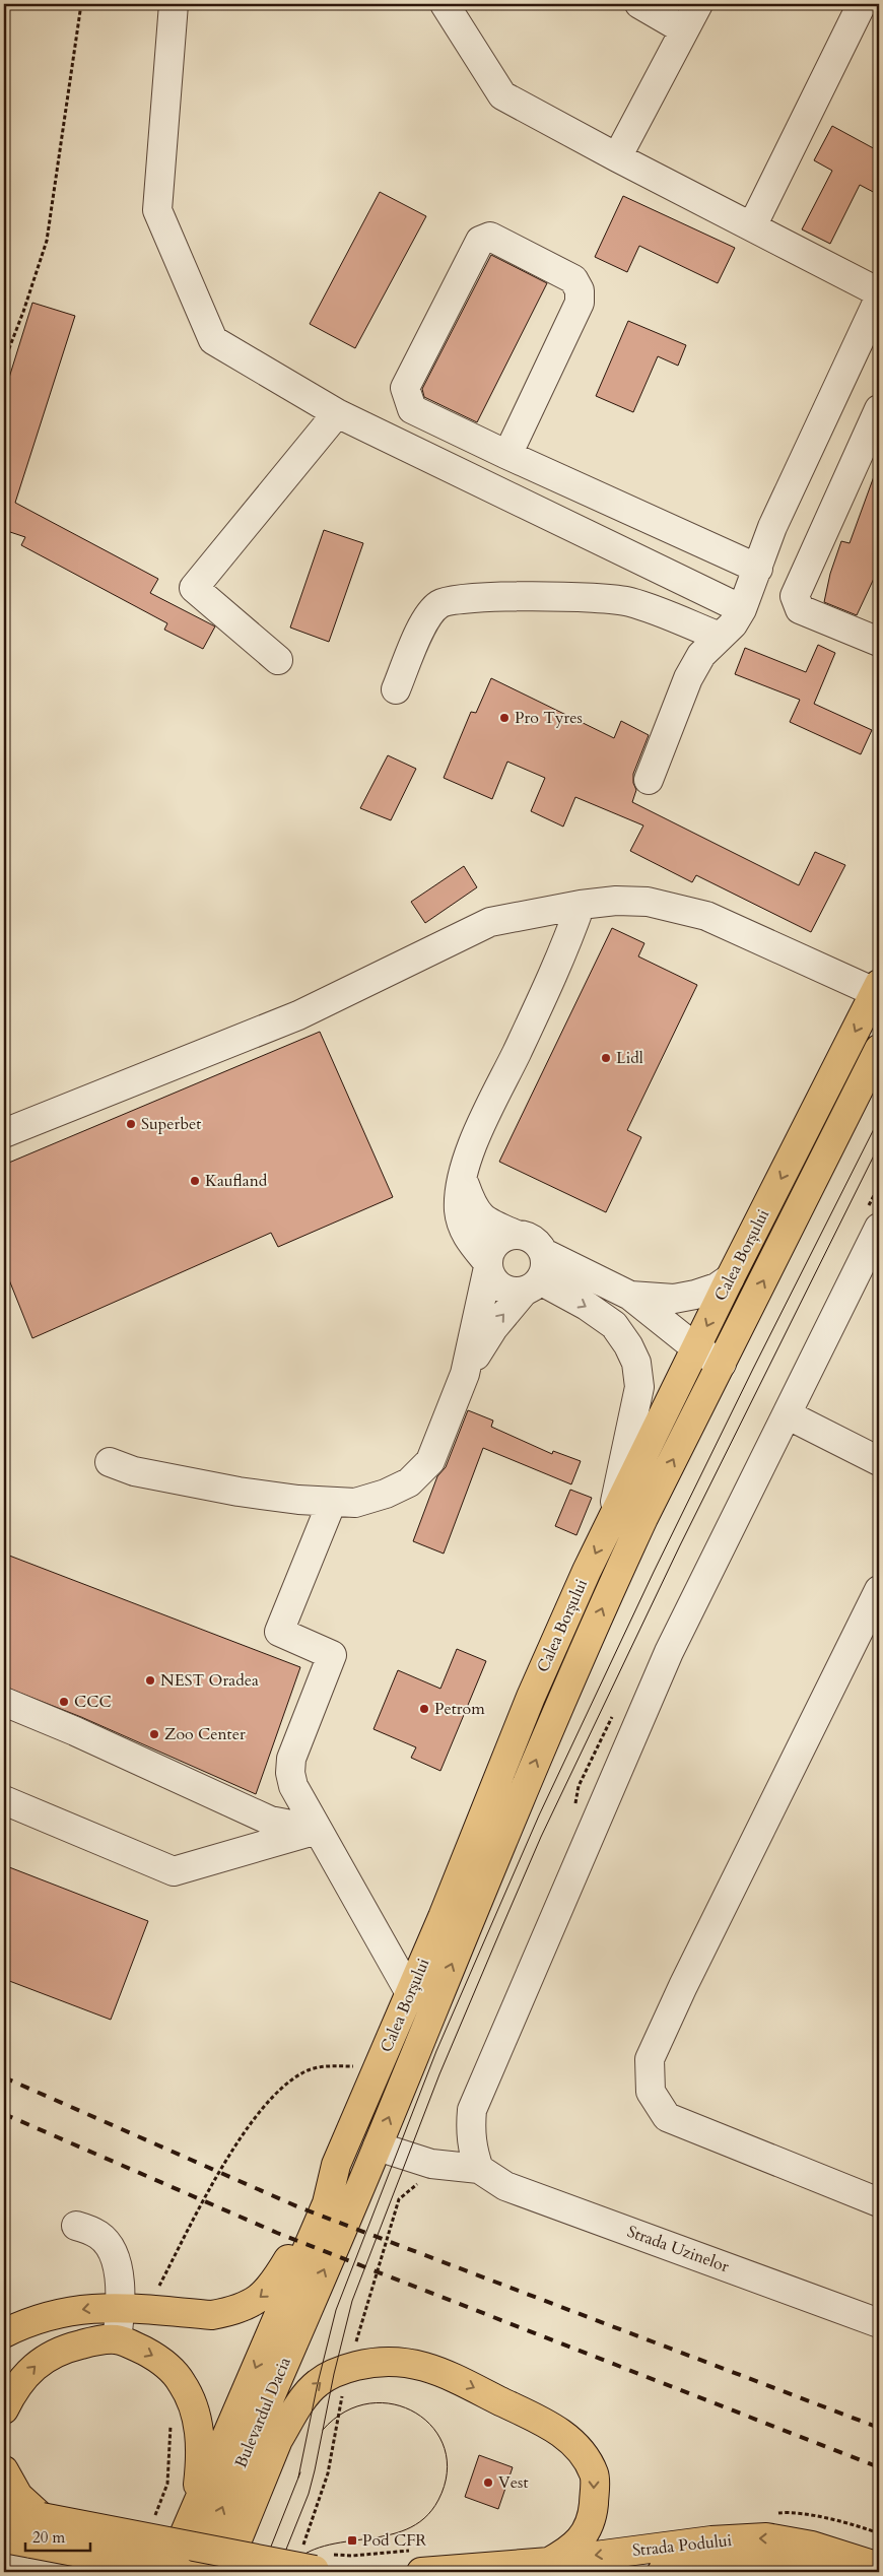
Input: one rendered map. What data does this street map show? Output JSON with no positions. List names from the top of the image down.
{
  "streets": {
    "main road": ["Calea Borșului", "Bulevardul Dacia", "Strada Podului"],
    "street": ["Strada Uzinelor"]
  },
  "crossings": [
    ["Calea Borșului", "Bulevardul Dacia"]
  ],
  "places": {
    "other": [
      "Pro Tyres",
      "Lidl",
      "Superbet",
      "Kaufland",
      "NEST Oradea",
      "CCC",
      "Petrom",
      "Zoo Center",
      "Vest"
    ],
    "transit": ["Pod CFR"]
  },
  "scale_bar": "20 m"
}
